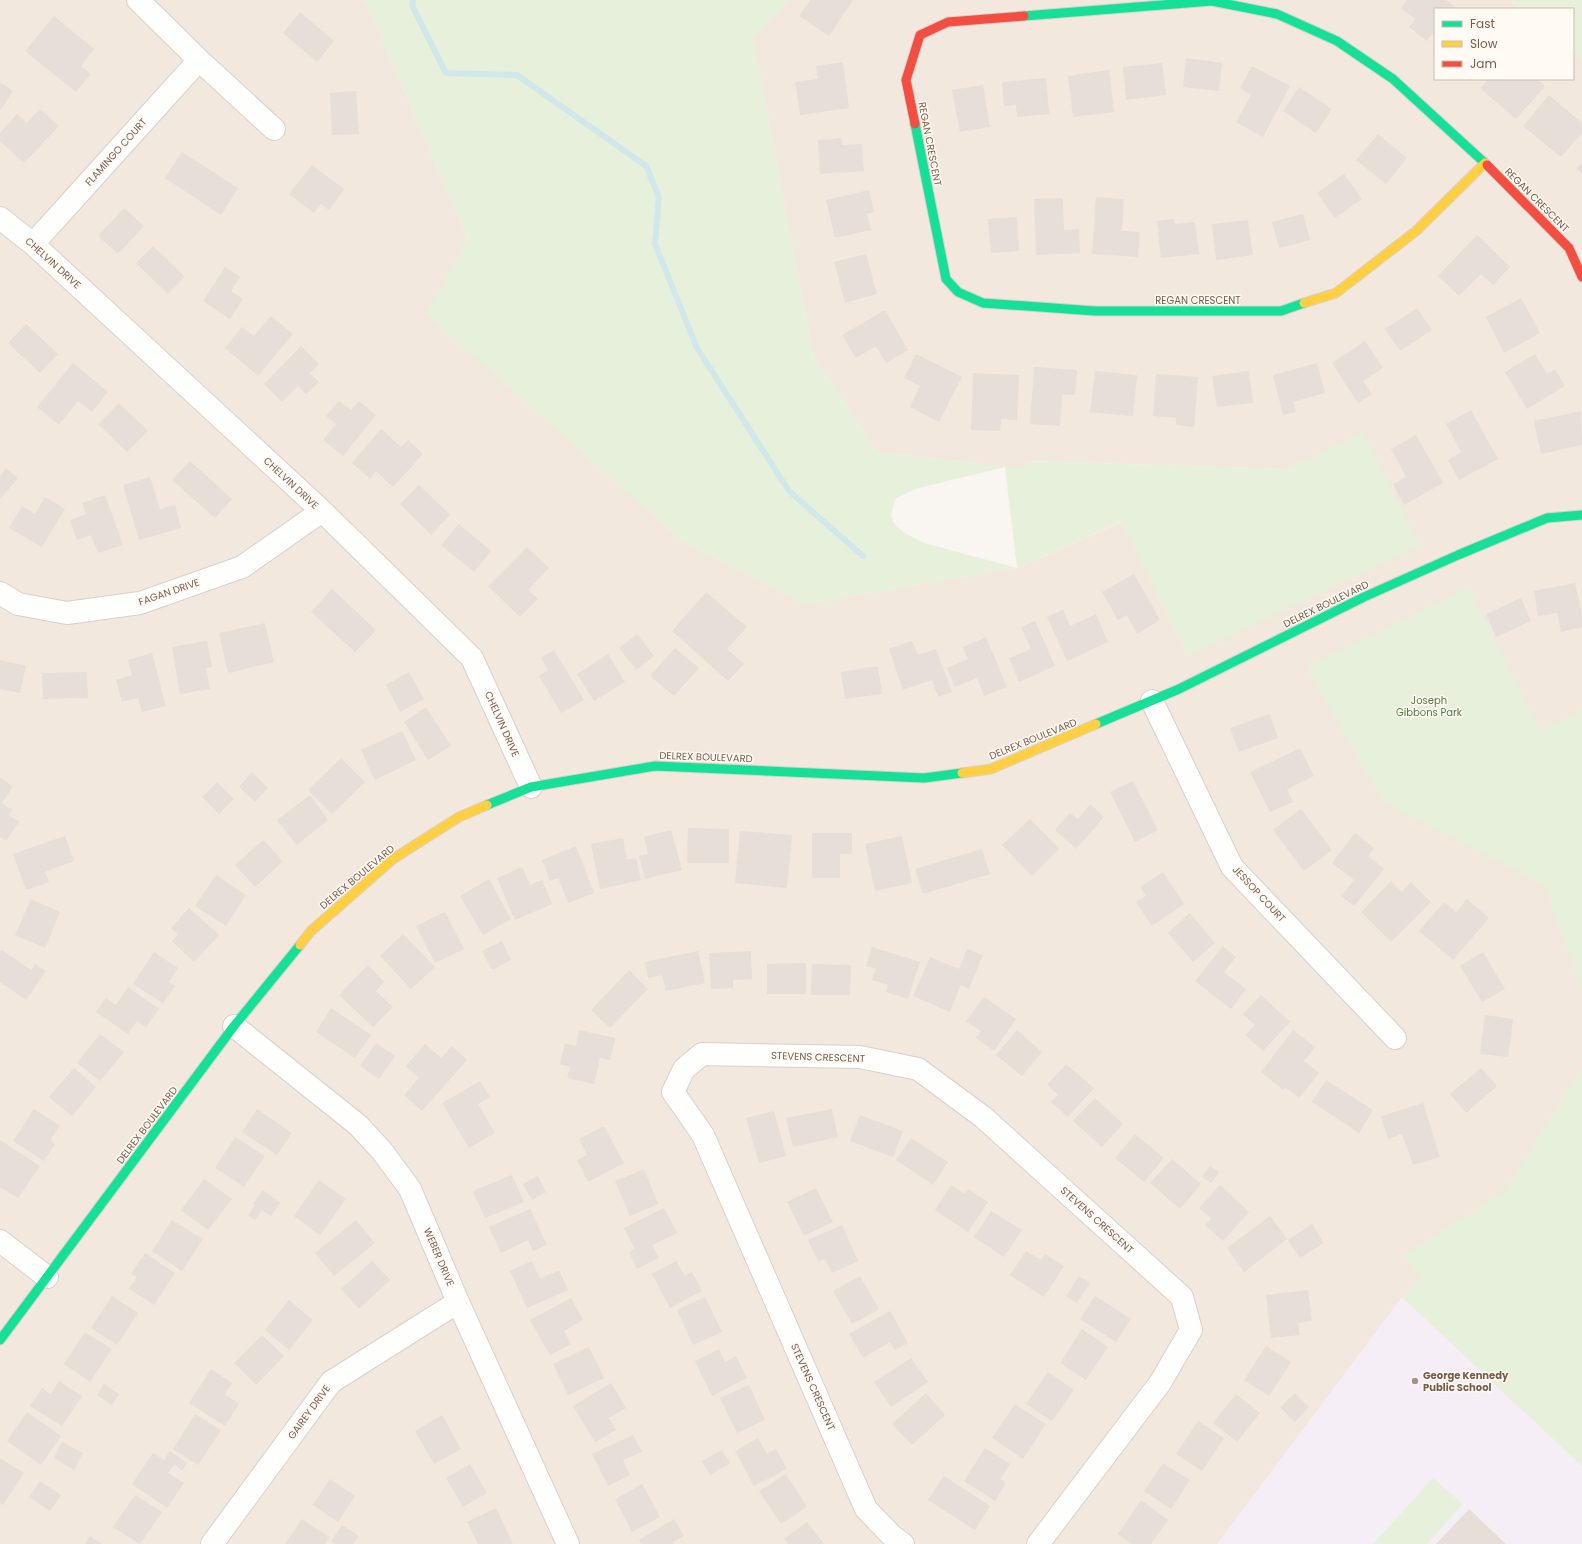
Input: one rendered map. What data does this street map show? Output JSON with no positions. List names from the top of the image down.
{
  "streets": {
    "street": [
      "REGAN CRESCENT",
      "FLAMINGO COURT",
      "CHELVIN DRIVE",
      "FAGAN DRIVE",
      "DELREX BOULEVARD",
      "JESSOP COURT",
      "STEVENS CRESCENT",
      "WEBER DRIVE",
      "GAIREY DRIVE"
    ]
  },
  "crossings": [
    ["FLAMINGO COURT", "CHELVIN DRIVE"],
    ["CHELVIN DRIVE", "FAGAN DRIVE"],
    ["CHELVIN DRIVE", "DELREX BOULEVARD"],
    ["DELREX BOULEVARD", "JESSOP COURT"],
    ["DELREX BOULEVARD", "WEBER DRIVE"],
    ["WEBER DRIVE", "GAIREY DRIVE"]
  ],
  "parks": ["Joseph Gibbons Park"],
  "places": ["George Kennedy Public School"],
  "legend": ["Fast", "Slow", "Jam"]
}
